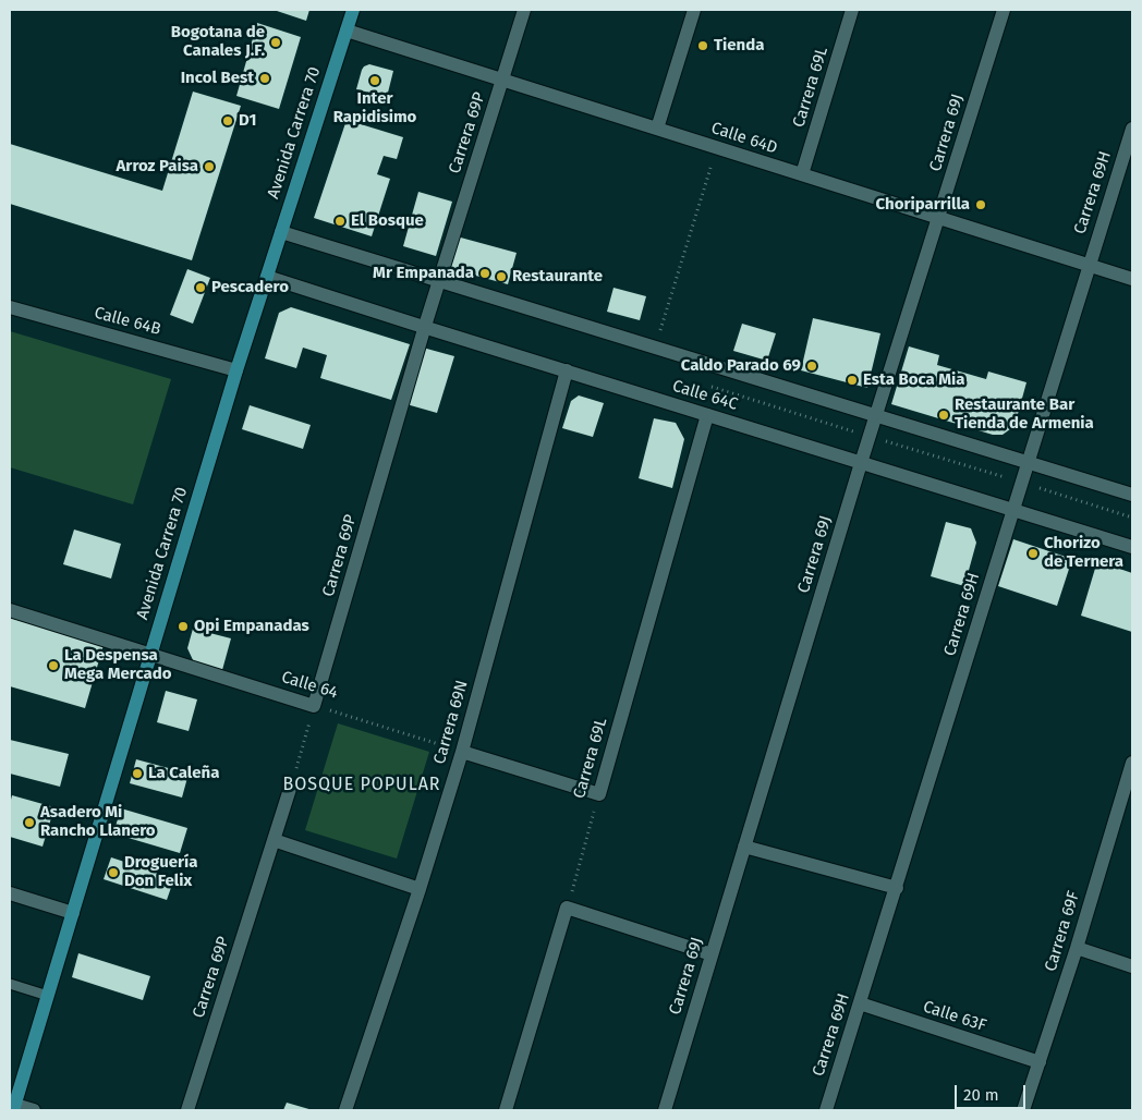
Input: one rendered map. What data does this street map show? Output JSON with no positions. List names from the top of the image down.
{
  "streets": {
    "main road": ["Avenida Carrera 70"],
    "street": [
      "Carrera 69L",
      "Carrera 69P",
      "Carrera 69J",
      "Calle 64D",
      "Carrera 69H",
      "Calle 64B",
      "Calle 64C",
      "Calle 64",
      "Carrera 69N",
      "Carrera 69F",
      "Calle 63F"
    ]
  },
  "crossings": [
    ["Carrera 69L", "Calle 64D"],
    ["Carrera 69L", "Calle 64C"],
    ["Avenida Carrera 70", "Calle 64D"],
    ["Avenida Carrera 70", "Calle 64B"],
    ["Avenida Carrera 70", "Calle 64C"],
    ["Avenida Carrera 70", "Calle 64"],
    ["Carrera 69P", "Calle 64D"],
    ["Carrera 69P", "Calle 64C"],
    ["Carrera 69P", "Calle 64"],
    ["Carrera 69J", "Calle 64D"],
    ["Carrera 69J", "Calle 64C"],
    ["Calle 64D", "Carrera 69H"],
    ["Carrera 69H", "Calle 64C"],
    ["Carrera 69H", "Calle 63F"],
    ["Calle 64C", "Carrera 69N"],
    ["Calle 64", "Carrera 69N"],
    ["Carrera 69F", "Calle 63F"]
  ],
  "districts": ["BOSQUE POPULAR"],
  "places": [
    "Bogotana de Canales J.F.",
    "Tienda",
    "Incol Best",
    "Inter Rapidisimo",
    "D1",
    "Arroz Paisa",
    "Choriparrilla",
    "El Bosque",
    "Mr Empanada",
    "Restaurante",
    "Pescadero",
    "Caldo Parado 69",
    "Esta Boca Mia",
    "Restaurante Bar Tienda de Armenia",
    "Chorizo de Ternera",
    "Opi Empanadas",
    "La Despensa Mega Mercado",
    "La Caleña",
    "Asadero Mi Rancho Llanero",
    "Droguería Don Felix"
  ],
  "scale_bar": "20 m"
}
